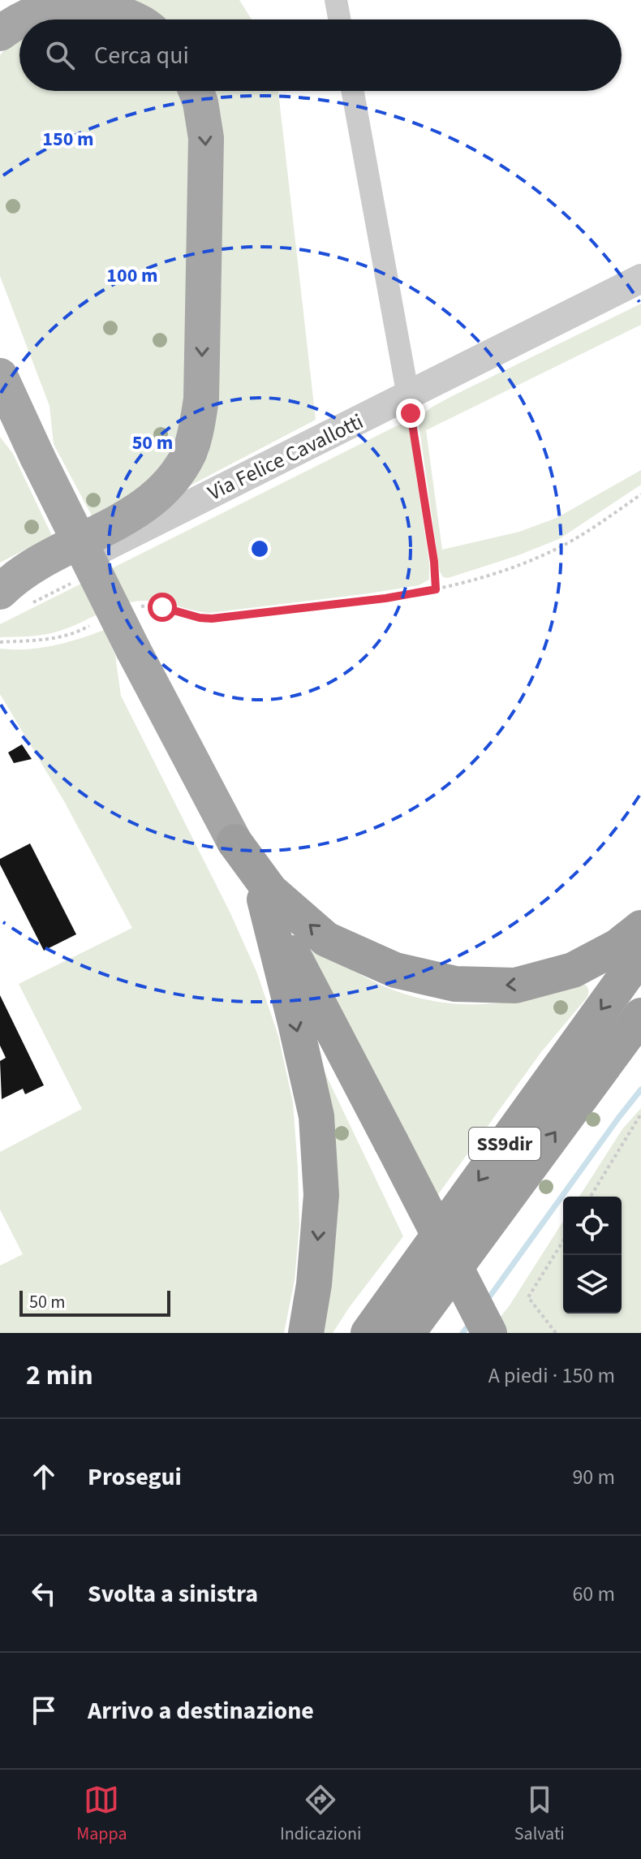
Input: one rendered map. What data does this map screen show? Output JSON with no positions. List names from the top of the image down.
{
  "streets": {
    "highway": ["SS9dir"],
    "street": ["Via Felice Cavallotti"]
  },
  "scale_bar": "50 m",
  "page": {
    "search": "Cerca qui",
    "scale": "50 m",
    "heading": ["2 min", "A piedi · 150 m"],
    "list": [
      ["Prosegui", "90 m"],
      ["Svolta a sinistra", "60 m"],
      "Arrivo a destinazione"
    ],
    "nav": ["Mappa", "Indicazioni", "Salvati"]
  },
  "rings": ["150 m", "100 m", "50 m"]
}
